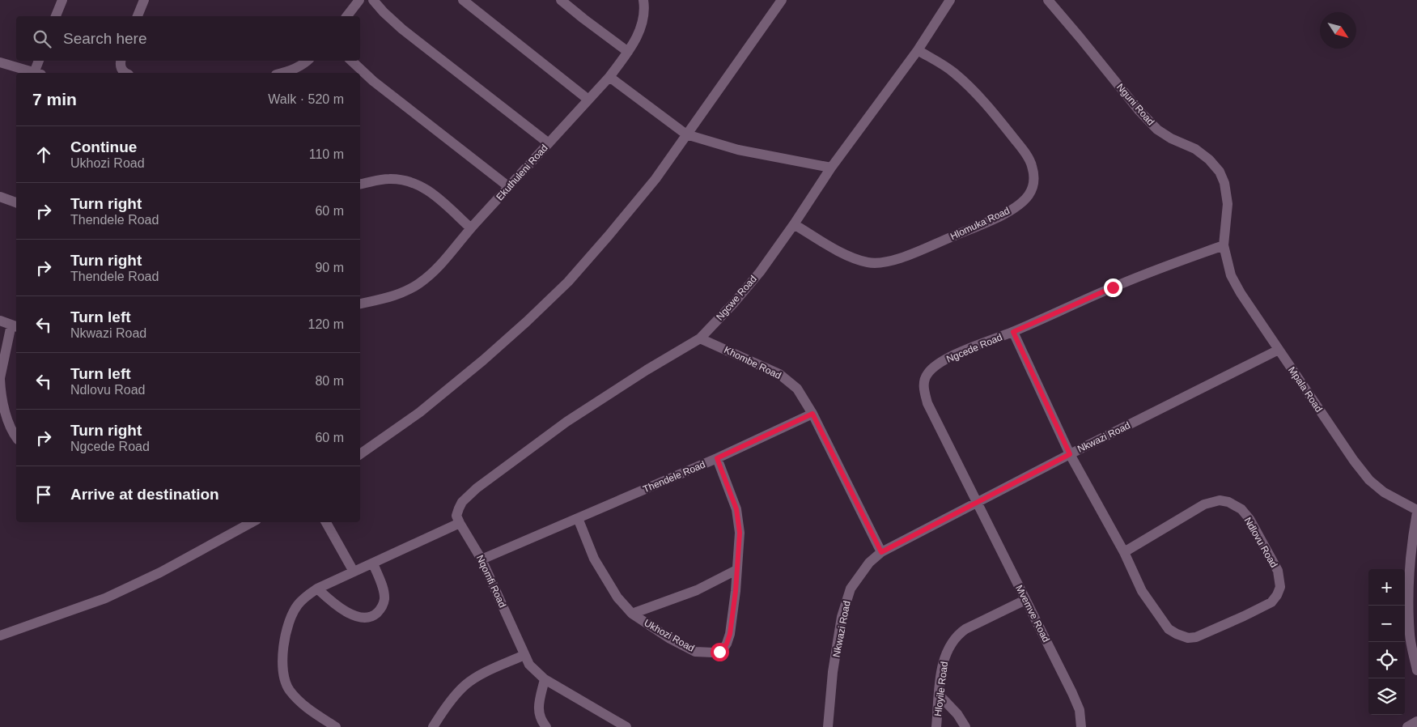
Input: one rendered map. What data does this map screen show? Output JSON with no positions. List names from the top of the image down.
{
  "streets": {
    "street": [
      "Nguni Road",
      "Ekuthuleni Road",
      "Hlomuka Road",
      "Ngcwe Road",
      "Ngcede Road",
      "Khombe Road",
      "Mpala Road",
      "Nkwazi Road",
      "Thendele Road",
      "Ndlovu Road",
      "Nqomfi Road",
      "Mvemve Road",
      "Ukhozi Road",
      "Hloyile Road"
    ]
  },
  "crossings": [
    ["Nguni Road", "Ngcede Road"],
    ["Nguni Road", "Mpala Road"],
    ["Hlomuka Road", "Ngcwe Road"],
    ["Ngcwe Road", "Khombe Road"],
    ["Ngcwe Road", "Nqomfi Road"],
    ["Ngcede Road", "Mpala Road"],
    ["Ngcede Road", "Nkwazi Road"],
    ["Ngcede Road", "Ndlovu Road"],
    ["Ngcede Road", "Mvemve Road"],
    ["Khombe Road", "Thendele Road"],
    ["Mpala Road", "Nkwazi Road"],
    ["Nkwazi Road", "Ndlovu Road"],
    ["Nkwazi Road", "Mvemve Road"],
    ["Thendele Road", "Nqomfi Road"],
    ["Thendele Road", "Ukhozi Road"],
    ["Mvemve Road", "Hloyile Road"]
  ],
  "north": "bottom right",
  "page": {
    "search": "Search here",
    "heading": ["7 min", "Walk · 520 m"],
    "list": [
      ["Continue", "Ukhozi Road", "110 m"],
      ["Turn right", "Thendele Road", "60 m"],
      ["Turn right", "Thendele Road", "90 m"],
      ["Turn left", "Nkwazi Road", "120 m"],
      ["Turn left", "Ndlovu Road", "80 m"],
      ["Turn right", "Ngcede Road", "60 m"],
      "Arrive at destination"
    ],
    "map_buttons": ["+", "−"]
  }
}
